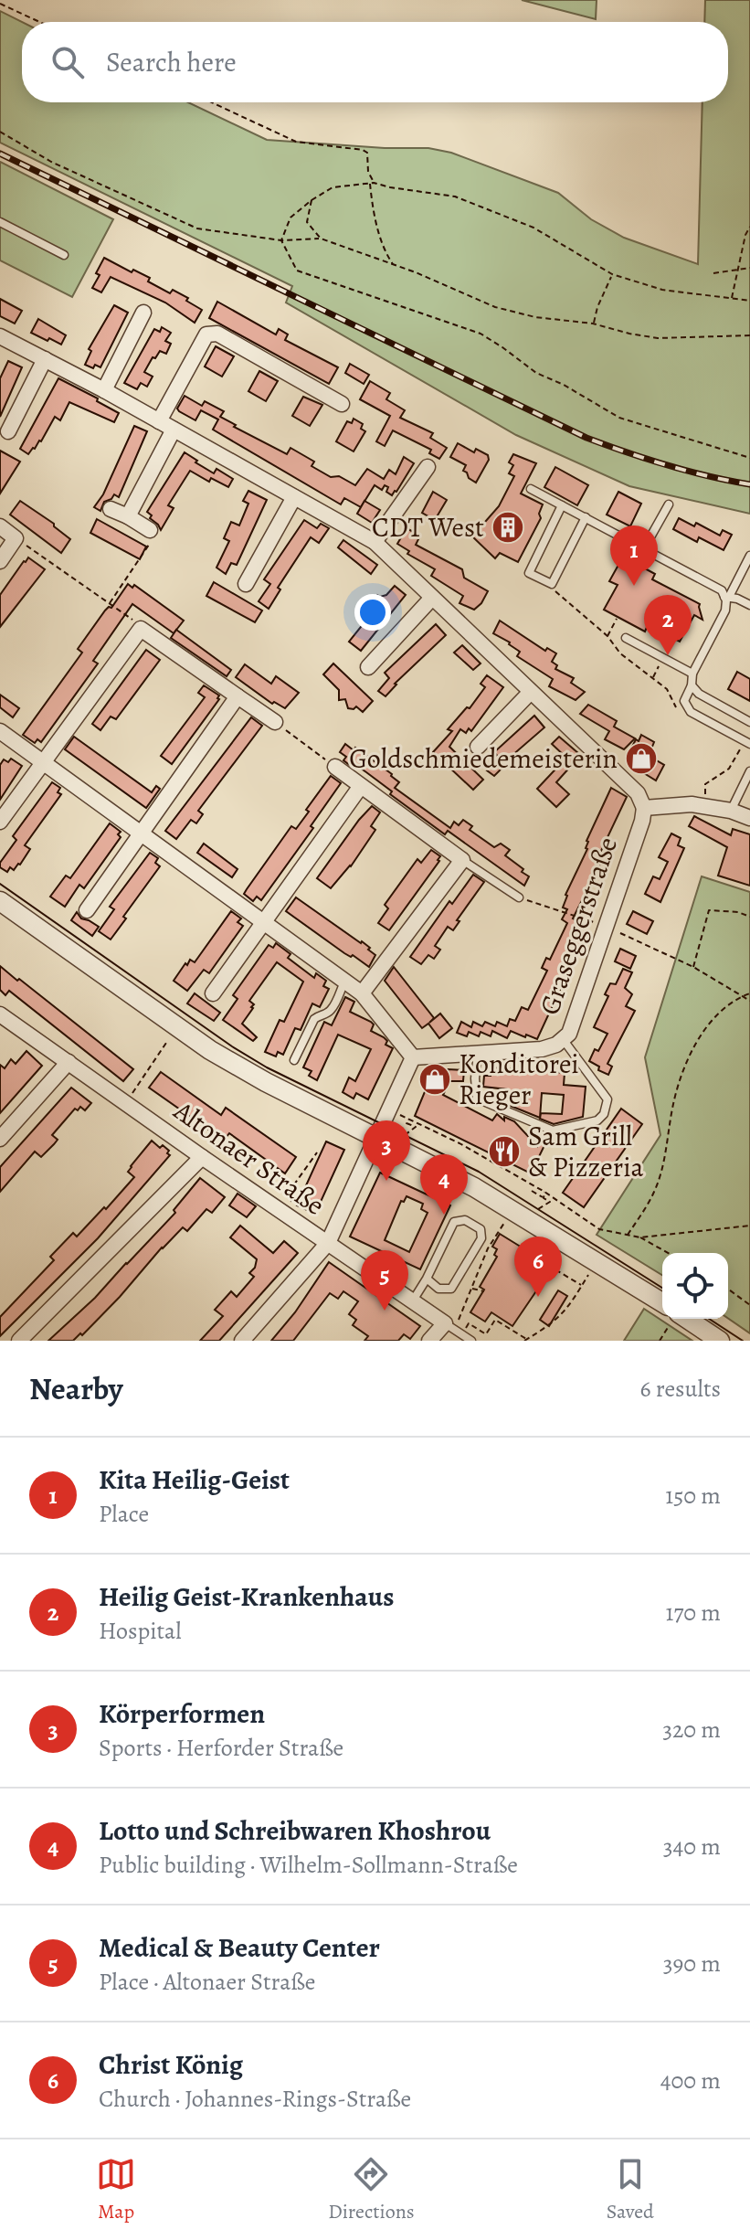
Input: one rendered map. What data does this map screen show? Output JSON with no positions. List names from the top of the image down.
{
  "streets": {
    "street": ["Graseggerstraße", "Altonaer Straße"]
  },
  "places": {
    "building": ["CDT West"],
    "shop": ["Goldschmiedemeisterin", "Konditorei Rieger"],
    "restaurant": ["Sam Grill & Pizzeria"]
  },
  "page": {
    "search": "Search here",
    "pins": [
      "1",
      "2",
      "3",
      "4",
      "6",
      "5"
    ],
    "heading": ["Nearby", "6 results"],
    "list": [
      {
        "mark": "1",
        "name": "Kita Heilig-Geist",
        "note": "Place",
        "value": "150 m"
      },
      {
        "mark": "2",
        "name": "Heilig Geist-Krankenhaus",
        "note": "Hospital",
        "value": "170 m"
      },
      {
        "mark": "3",
        "name": "Körperformen",
        "note": "Sports · Herforder Straße",
        "value": "320 m"
      },
      {
        "mark": "4",
        "name": "Lotto und Schreibwaren Khoshrou",
        "note": "Public building · Wilhelm-Sollmann-Straße",
        "value": "340 m"
      },
      {
        "mark": "5",
        "name": "Medical & Beauty Center",
        "note": "Place · Altonaer Straße",
        "value": "390 m"
      },
      {
        "mark": "6",
        "name": "Christ König",
        "note": "Church · Johannes-Rings-Straße",
        "value": "400 m"
      }
    ],
    "nav": ["Map", "Directions", "Saved"]
  }
}
